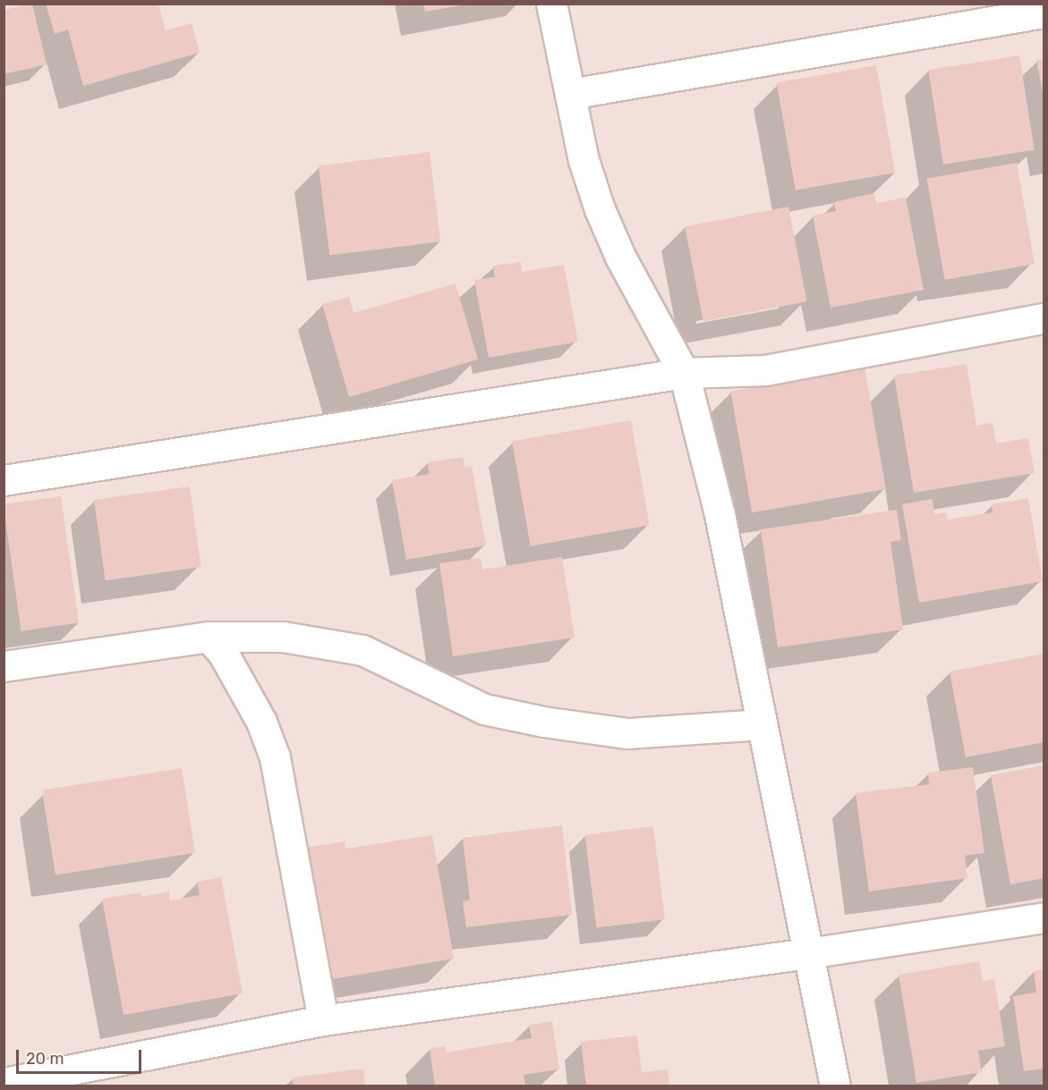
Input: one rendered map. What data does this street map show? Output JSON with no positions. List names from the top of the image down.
{
  "scale_bar": "20 m"
}
